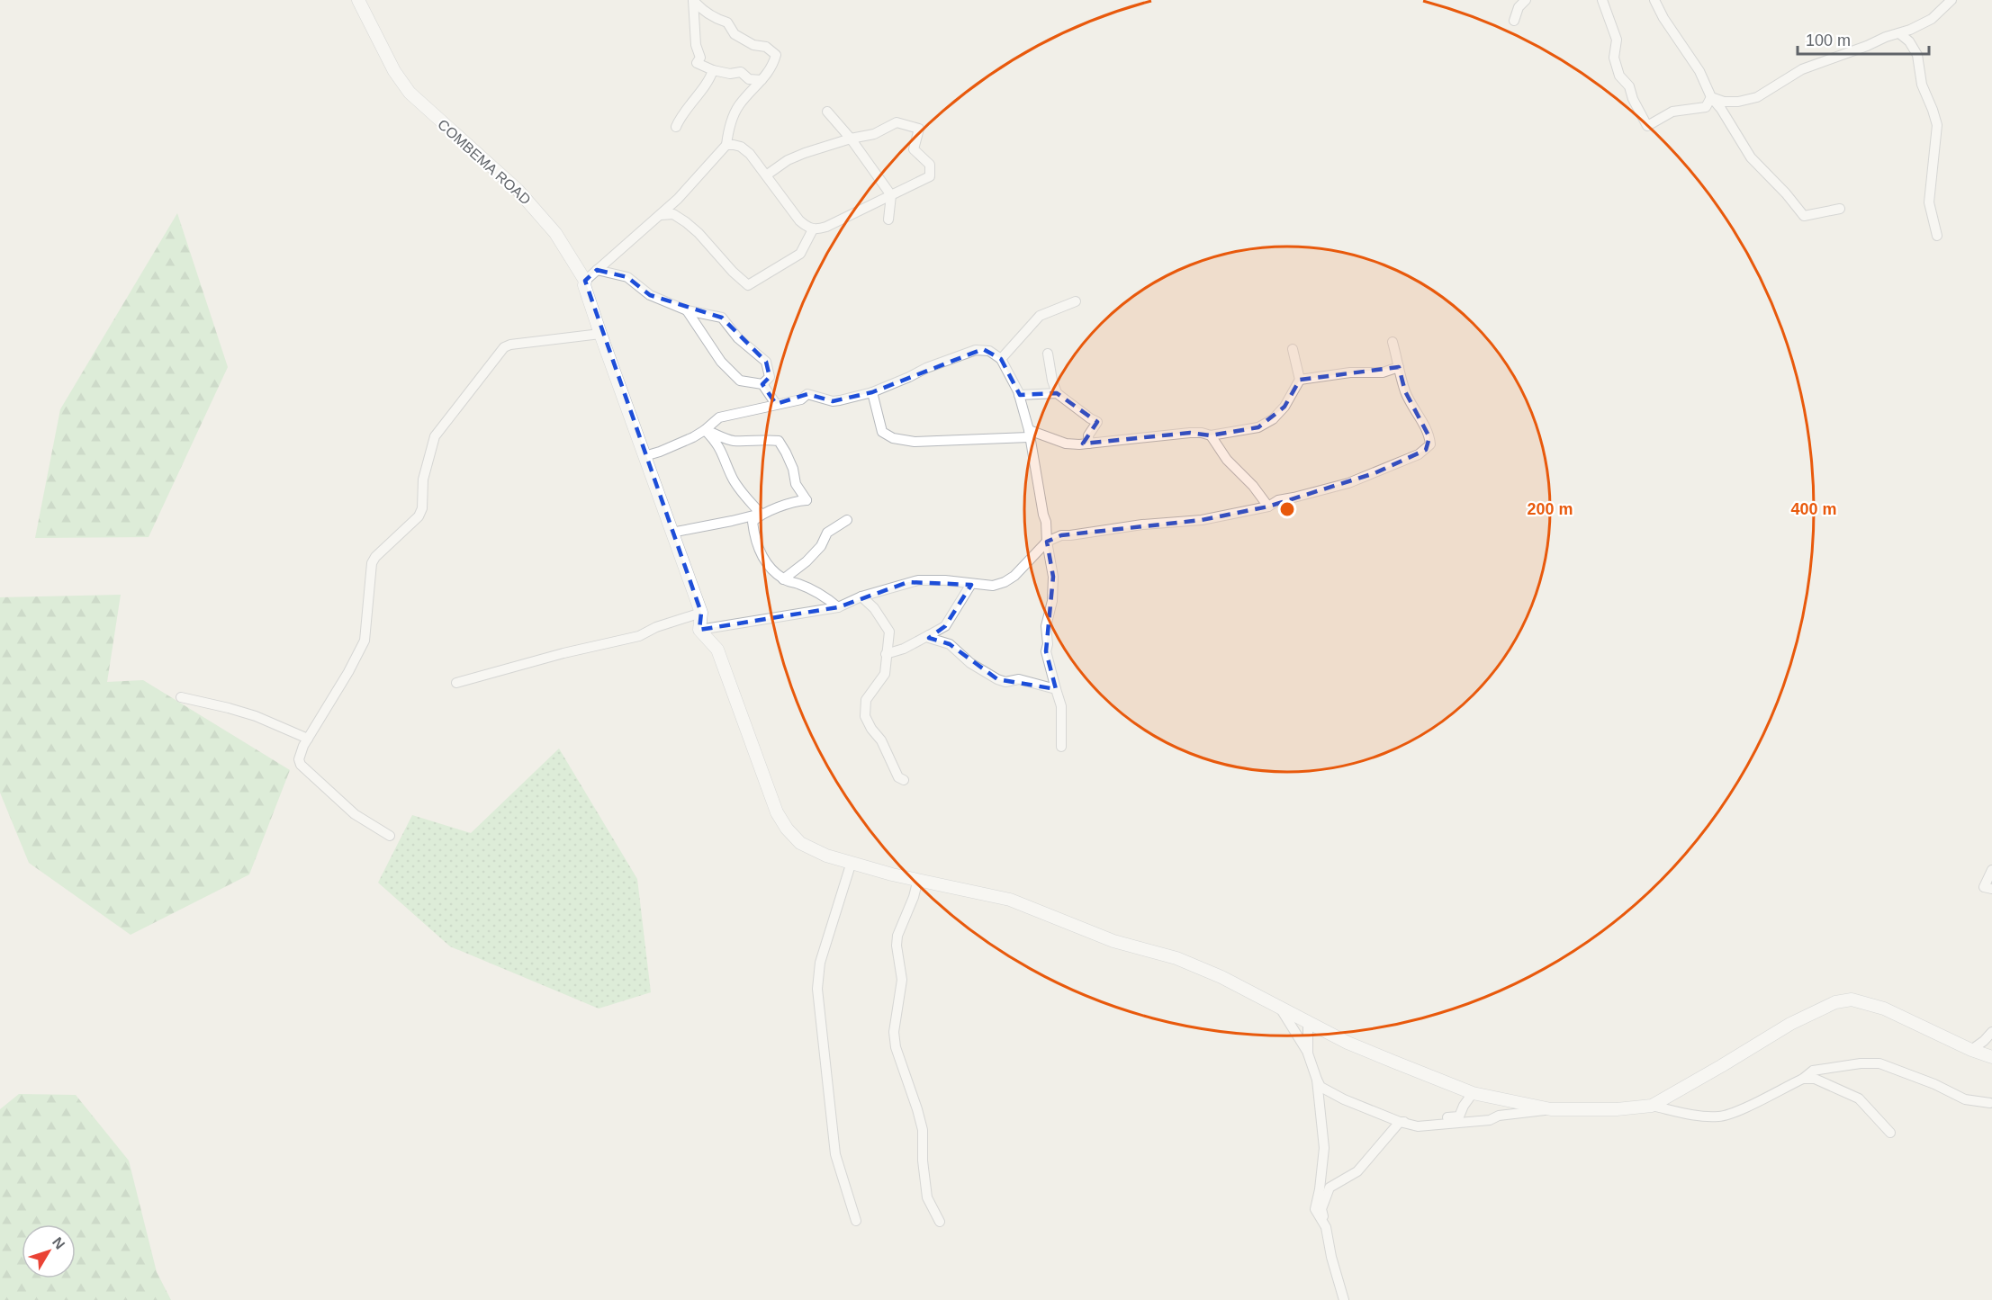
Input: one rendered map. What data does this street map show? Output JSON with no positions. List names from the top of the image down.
{
  "streets": {
    "street": ["COMBEMA ROAD"]
  },
  "scale_bar": "100 m",
  "north": "top right",
  "rings": ["200 m", "400 m"]
}
